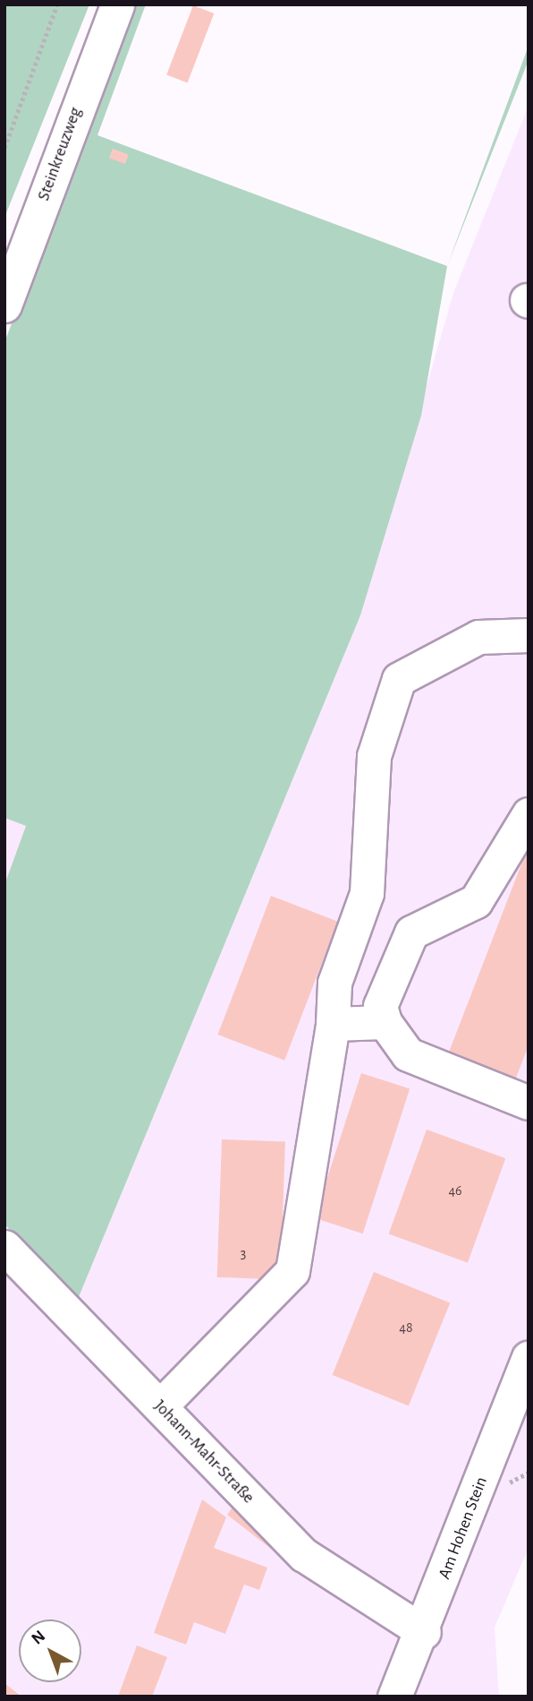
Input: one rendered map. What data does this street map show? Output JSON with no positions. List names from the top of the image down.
{
  "streets": {
    "street": ["Steinkreuzweg", "Johann-Mahr-Straße", "Am Hohen Stein"]
  },
  "crossings": [
    ["Johann-Mahr-Straße", "Am Hohen Stein"]
  ],
  "house_numbers": ["46", "3", "48"],
  "north": "top left"
}
